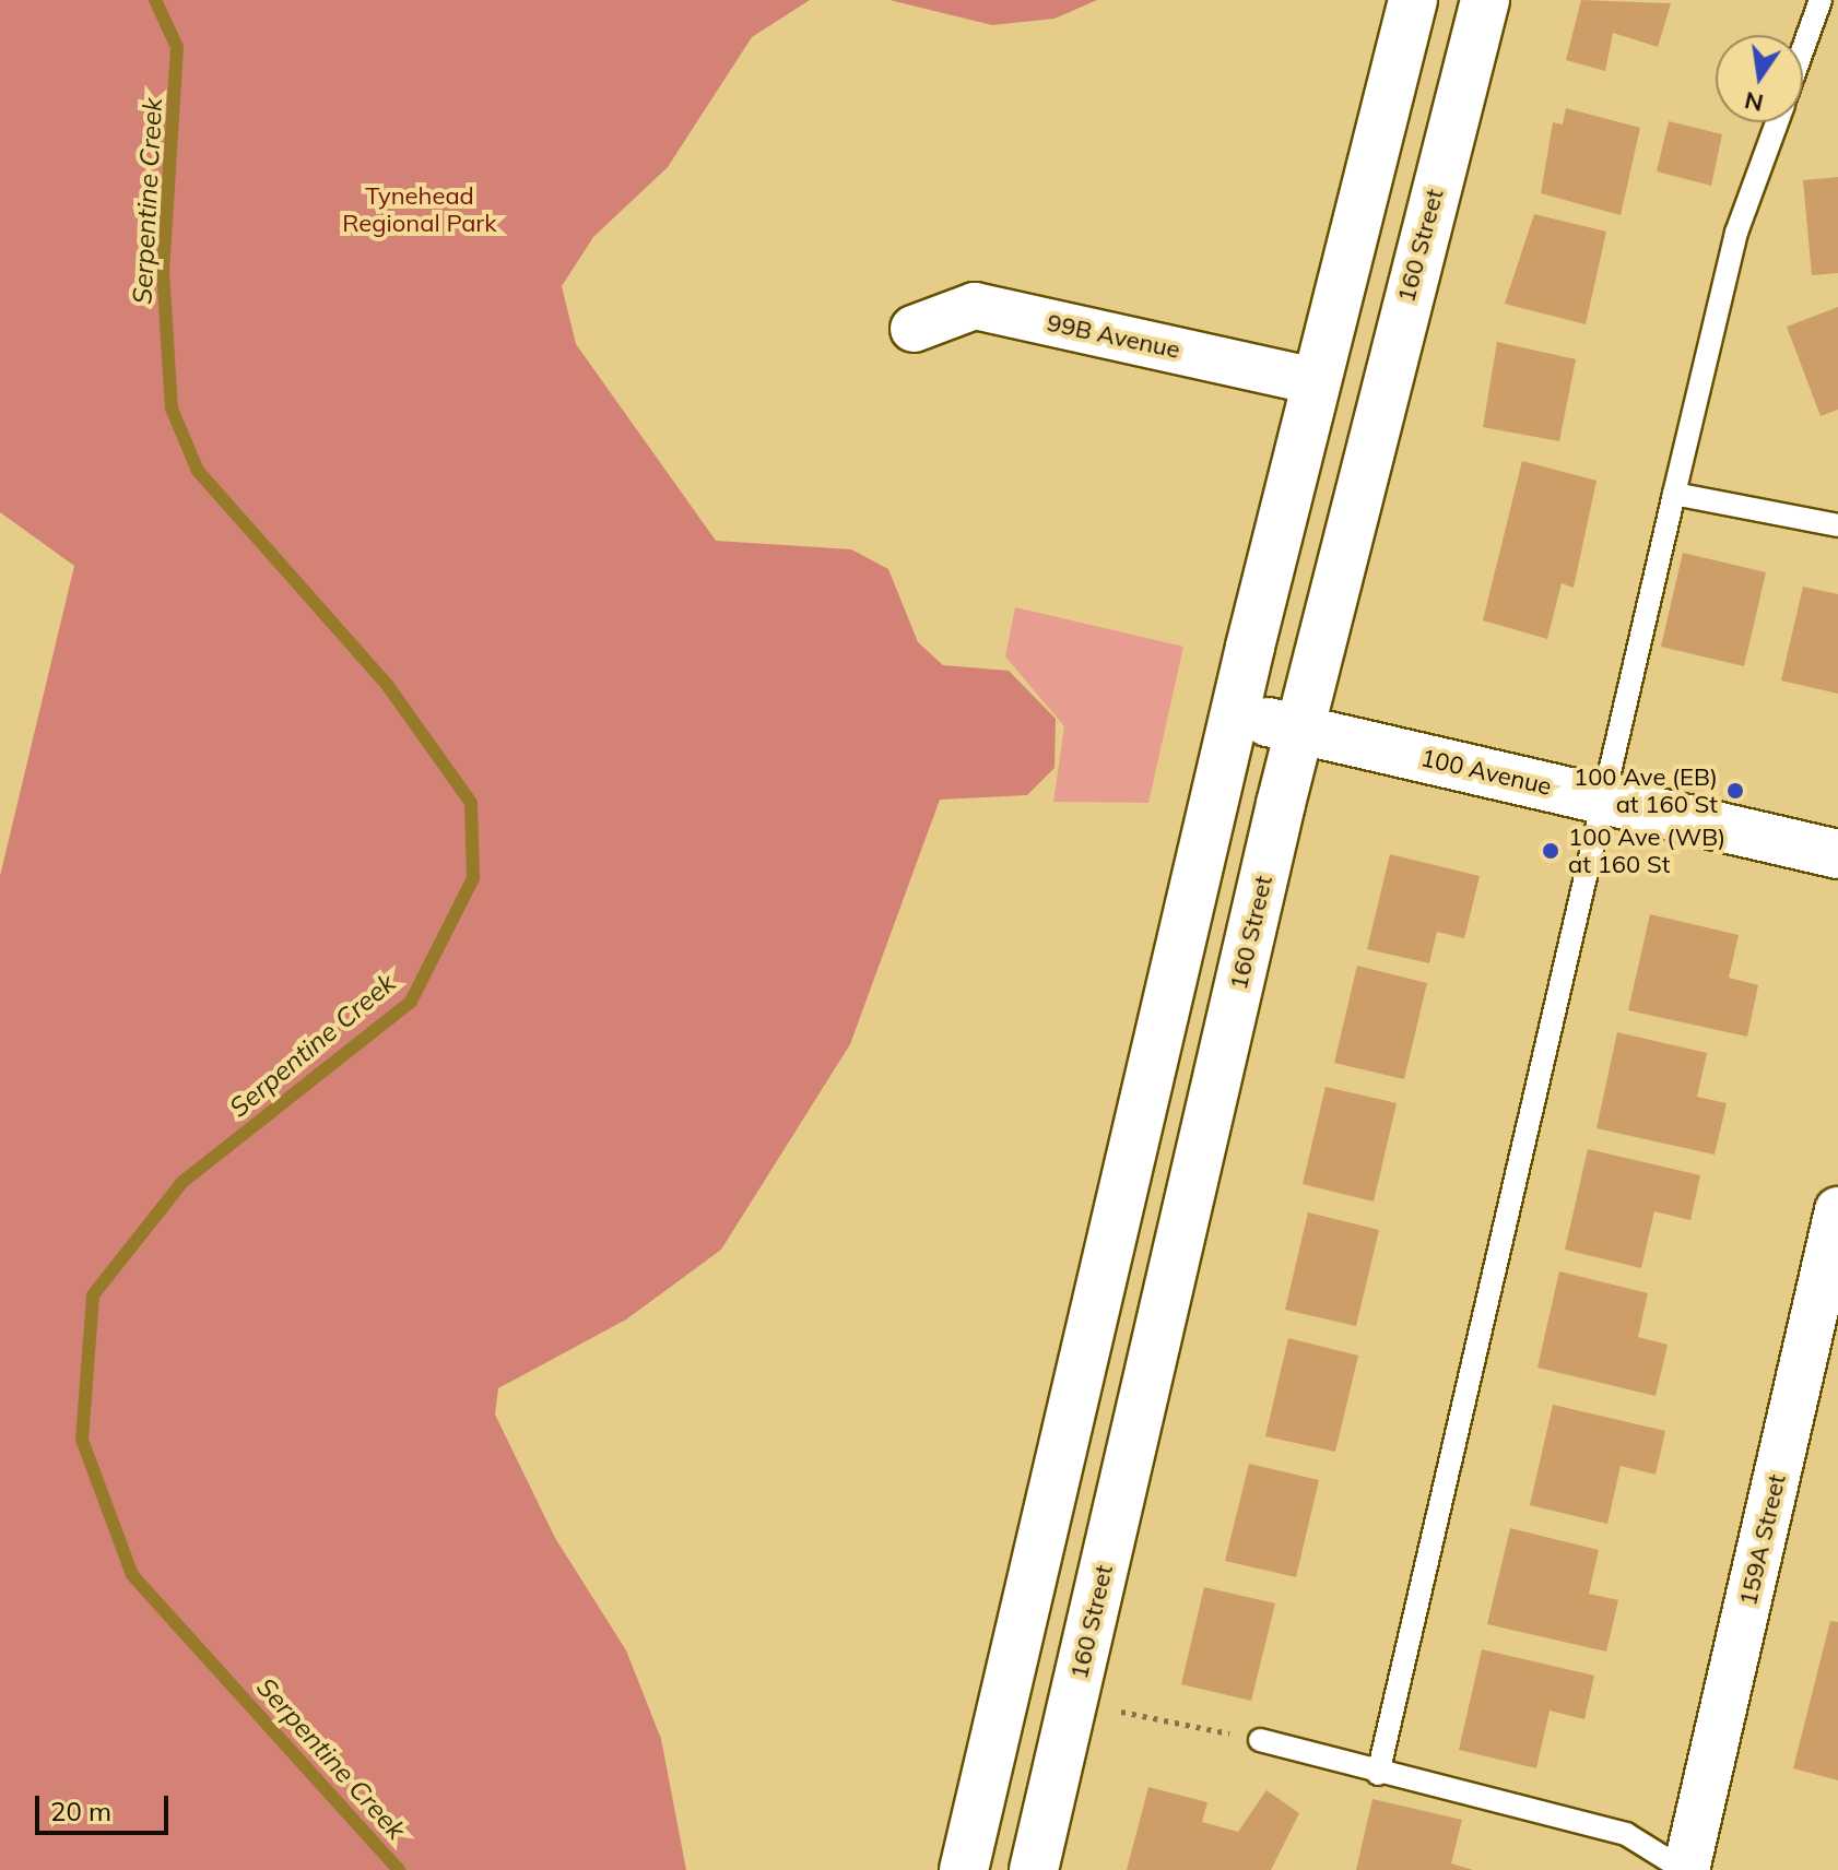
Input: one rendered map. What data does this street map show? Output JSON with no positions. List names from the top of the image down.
{
  "streets": {
    "main road": ["160 Street", "100 Avenue"],
    "street": ["99B Avenue", "159A Street"]
  },
  "crossings": [
    ["160 Street", "100 Avenue"]
  ],
  "water": ["Serpentine Creek"],
  "parks": ["Tynehead Regional Park"],
  "places": ["100 Ave (EB) at 160 St", "100 Ave (WB) at 160 St"],
  "scale_bar": "20 m",
  "north": "bottom"
}
